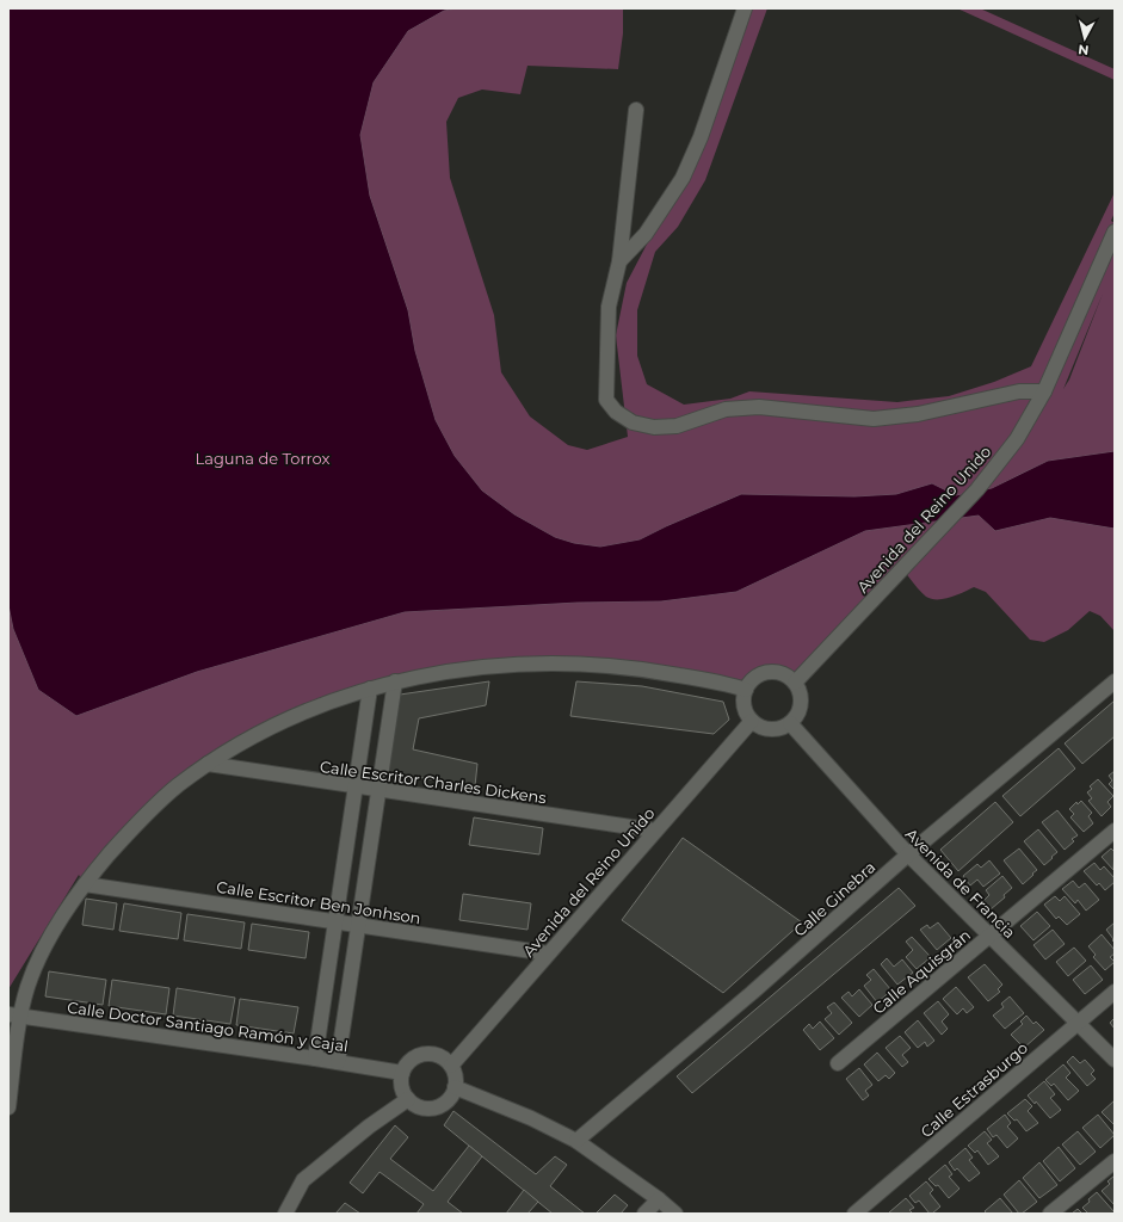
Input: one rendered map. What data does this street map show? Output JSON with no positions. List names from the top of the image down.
{
  "streets": {
    "street": [
      "Avenida del Reino Unido",
      "Calle Escritor Charles Dickens",
      "Avenida de Francia",
      "Calle Ginebra",
      "Calle Escritor Ben Jonhson",
      "Calle Aquisgrán",
      "Calle Doctor Santiago Ramón y Cajal",
      "Calle Estrasburgo"
    ]
  },
  "crossings": [
    ["Avenida del Reino Unido", "Calle Escritor Charles Dickens"],
    ["Avenida del Reino Unido", "Avenida de Francia"],
    ["Avenida del Reino Unido", "Calle Escritor Ben Jonhson"],
    ["Avenida del Reino Unido", "Calle Doctor Santiago Ramón y Cajal"],
    ["Avenida de Francia", "Calle Ginebra"],
    ["Avenida de Francia", "Calle Aquisgrán"],
    ["Avenida de Francia", "Calle Estrasburgo"]
  ],
  "parks": ["Laguna de Torrox"],
  "north": "bottom"
}
